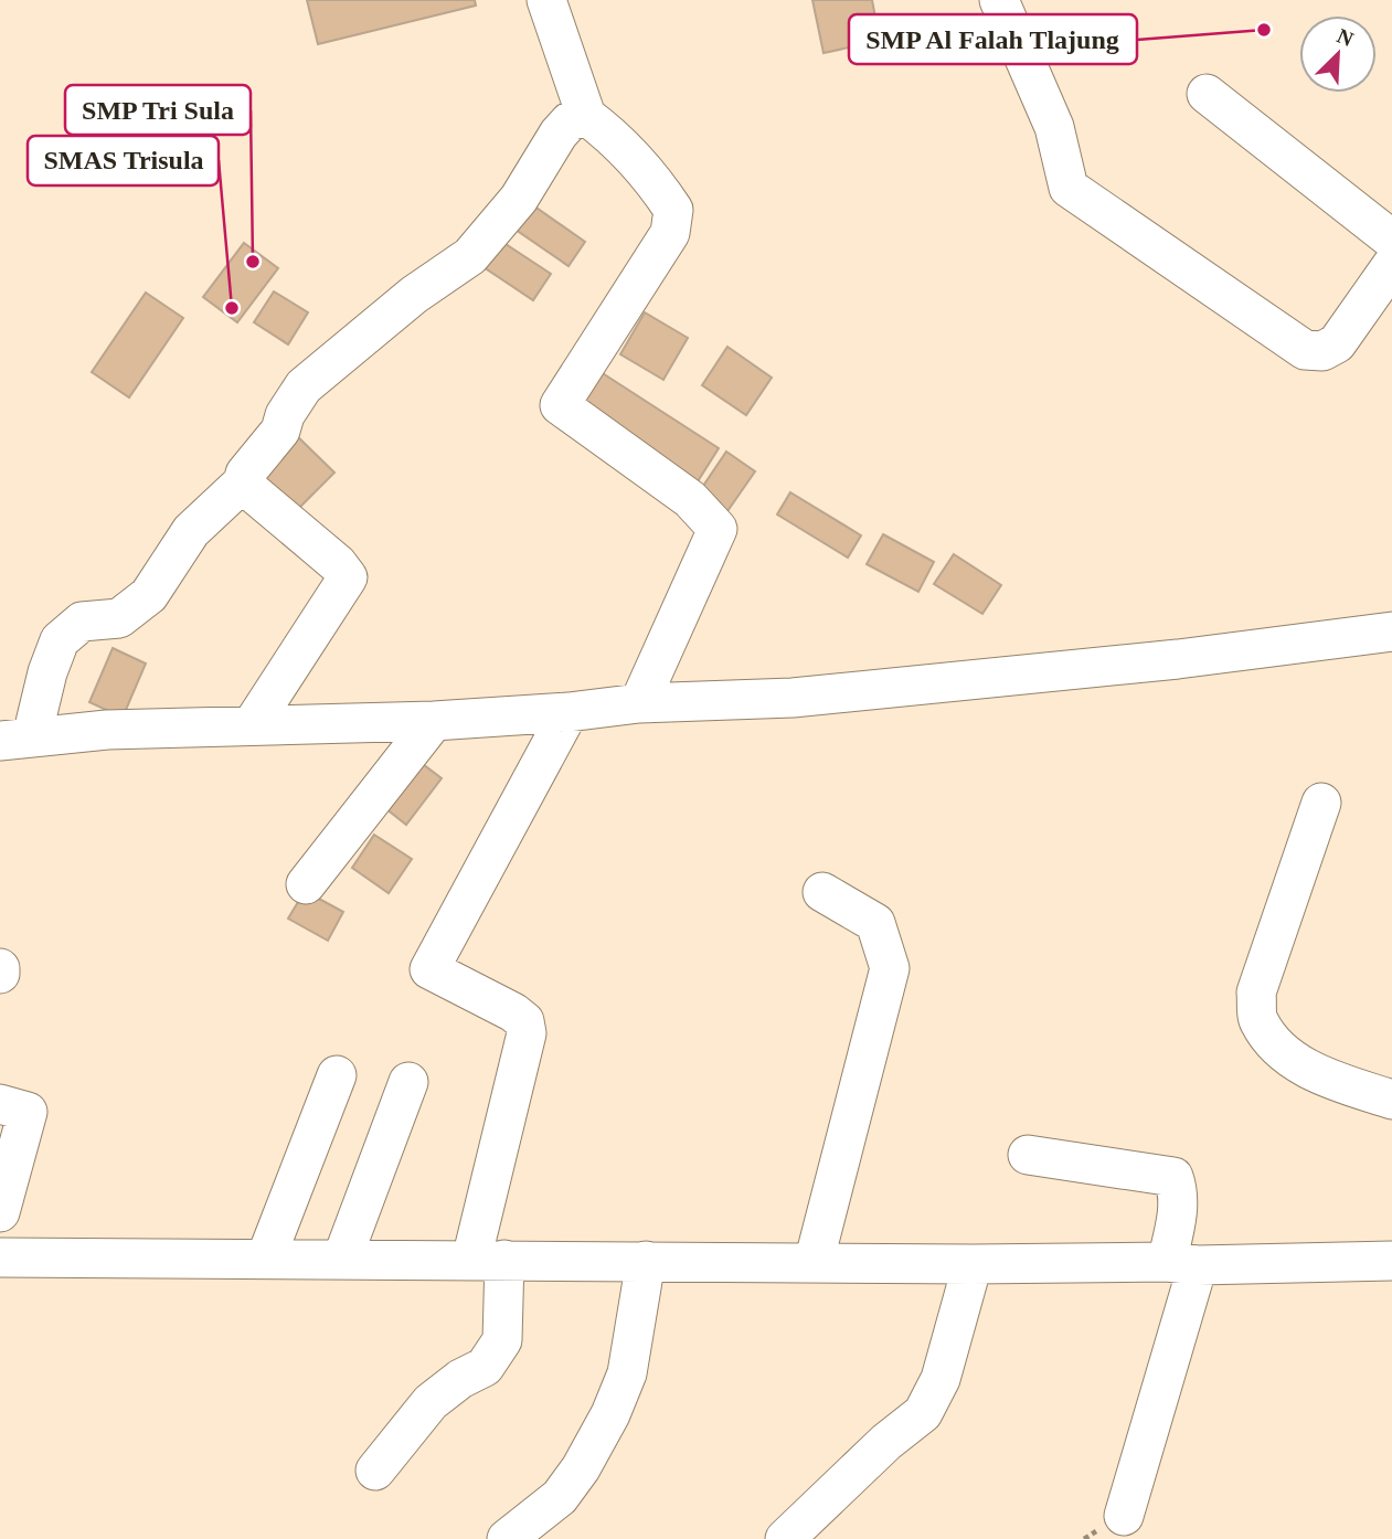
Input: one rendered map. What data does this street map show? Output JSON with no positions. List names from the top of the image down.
{
  "places": ["SMP Al Falah Tlajung", "SMP Tri Sula", "SMAS Trisula"],
  "north": "top right"
}
